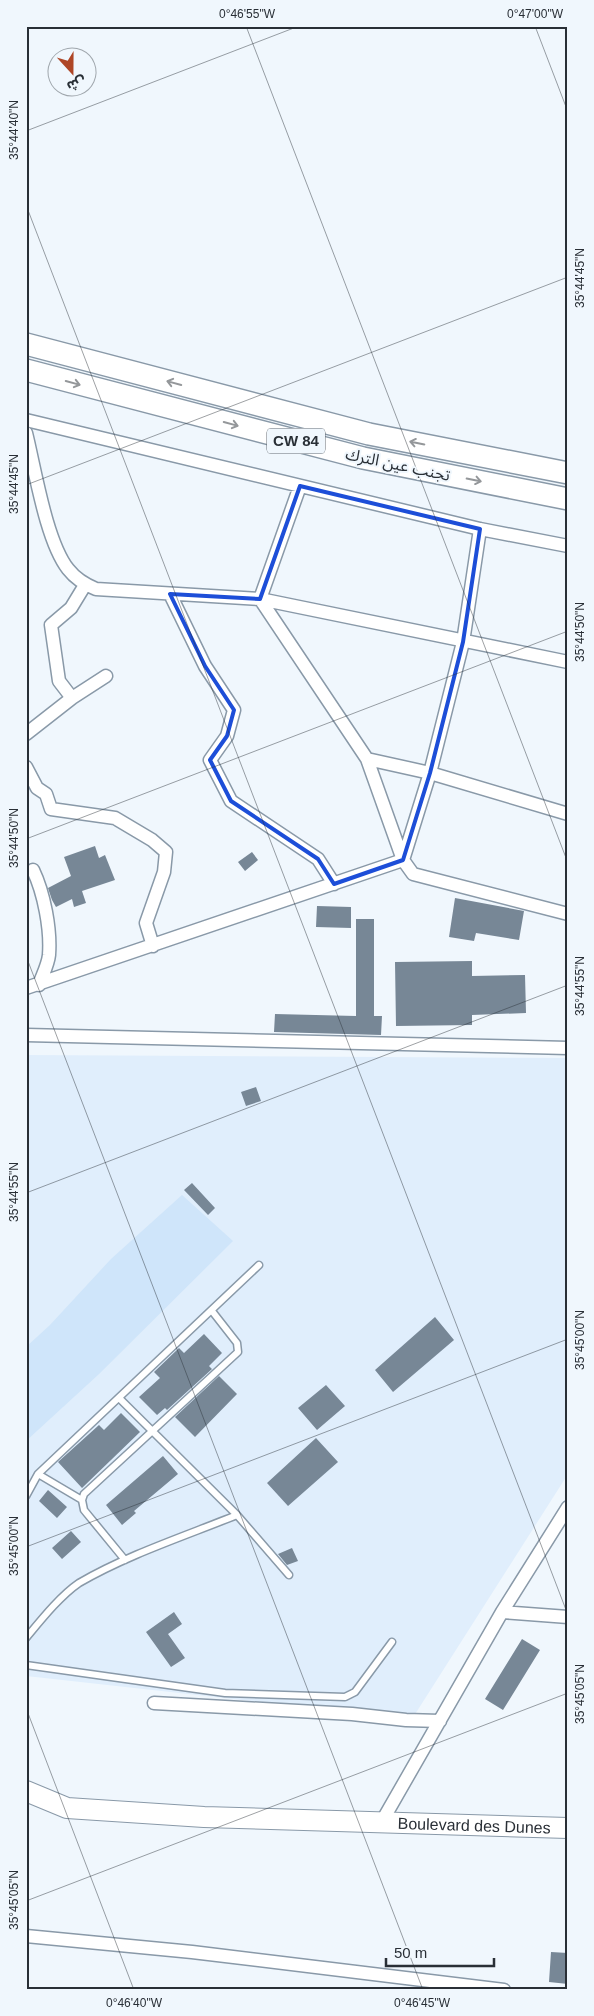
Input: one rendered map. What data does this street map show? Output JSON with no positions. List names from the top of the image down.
{
  "streets": {
    "highway": ["CW 84", "تجنب عين الترك"],
    "main road": ["Boulevard des Dunes"]
  },
  "scale_bar": "50 m",
  "north": "bottom",
  "coordinates": [
    "0°46'55\"W",
    "0°47'00\"W",
    "35°44'40\"N",
    "35°44'45\"N",
    "35°44'50\"N",
    "35°44'55\"N",
    "35°45'00\"N",
    "35°45'05\"N",
    "0°46'40\"W",
    "0°46'45\"W"
  ]
}
